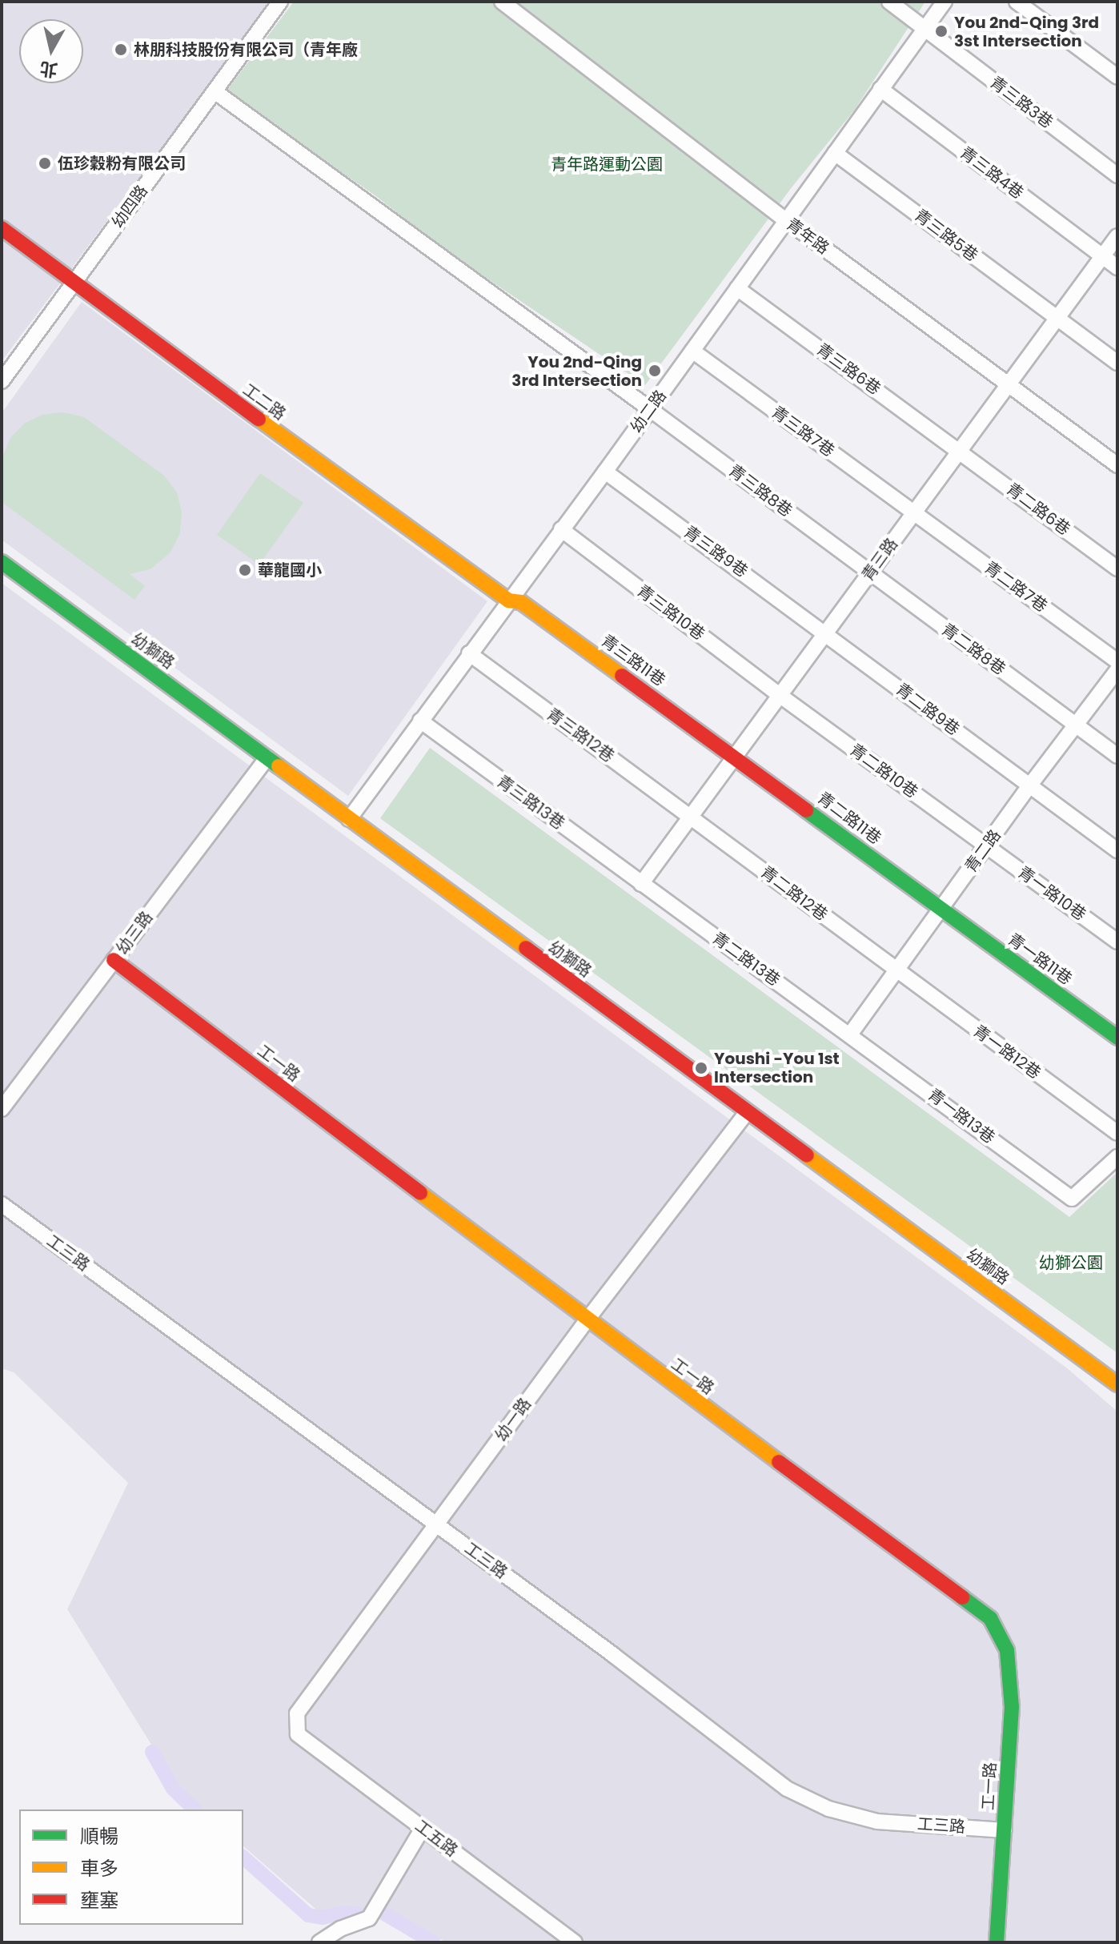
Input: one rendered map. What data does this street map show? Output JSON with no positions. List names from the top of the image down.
{
  "streets": {
    "street": [
      "青三路3巷",
      "青三路4巷",
      "幼四路",
      "青三路5巷",
      "青年路",
      "青三路6巷",
      "工二路",
      "幼二路",
      "青三路7巷",
      "青三路8巷",
      "青二路6巷",
      "青三路9巷",
      "青三路",
      "青二路7巷",
      "青三路10巷",
      "青二路8巷",
      "幼獅路",
      "青三路11巷",
      "青二路9巷",
      "青三路12巷",
      "青二路10巷",
      "青三路13巷",
      "青二路11巷",
      "青二路",
      "青二路12巷",
      "青一路10巷",
      "幼三路",
      "青二路13巷",
      "青一路11巷",
      "青一路12巷",
      "工一路",
      "青一路13巷",
      "工三路",
      "幼一路",
      "工五路"
    ]
  },
  "crossings": [
    ["青三路3巷", "幼二路"],
    ["青三路4巷", "幼二路"],
    ["青三路4巷", "青三路"],
    ["幼四路", "工二路"],
    ["幼四路", "青三路8巷"],
    ["青三路5巷", "幼二路"],
    ["青三路5巷", "青三路"],
    ["青年路", "幼二路"],
    ["青年路", "青三路"],
    ["青三路6巷", "幼二路"],
    ["青三路6巷", "青二路6巷"],
    ["青三路6巷", "青三路"],
    ["工二路", "幼二路"],
    ["工二路", "青三路11巷"],
    ["幼二路", "青三路7巷"],
    ["幼二路", "青三路8巷"],
    ["幼二路", "青三路9巷"],
    ["幼二路", "青三路10巷"],
    ["幼二路", "幼獅路"],
    ["幼二路", "青三路11巷"],
    ["幼二路", "青三路12巷"],
    ["幼二路", "青三路13巷"],
    ["青三路7巷", "青三路"],
    ["青三路7巷", "青二路7巷"],
    ["青三路8巷", "青三路"],
    ["青三路8巷", "青二路8巷"],
    ["青二路6巷", "青三路"],
    ["青三路9巷", "青三路"],
    ["青三路9巷", "青二路9巷"],
    ["青三路", "青二路7巷"],
    ["青三路", "青三路10巷"],
    ["青三路", "青二路8巷"],
    ["青三路", "青三路11巷"],
    ["青三路", "青二路9巷"],
    ["青三路", "青三路12巷"],
    ["青三路", "青二路10巷"],
    ["青三路", "青三路13巷"],
    ["青三路", "青二路11巷"],
    ["青三路", "青二路12巷"],
    ["青三路", "青二路13巷"],
    ["青三路10巷", "青二路10巷"],
    ["青二路8巷", "青二路"],
    ["幼獅路", "幼三路"],
    ["幼獅路", "幼一路"],
    ["青三路11巷", "青二路11巷"],
    ["青二路9巷", "青二路"],
    ["青三路12巷", "青二路12巷"],
    ["青二路10巷", "青二路"],
    ["青二路10巷", "青一路10巷"],
    ["青三路13巷", "青二路13巷"],
    ["青二路11巷", "青二路"],
    ["青二路11巷", "青一路11巷"],
    ["青二路", "青二路12巷"],
    ["青二路", "青一路10巷"],
    ["青二路", "青二路13巷"],
    ["青二路", "青一路11巷"],
    ["青二路", "青一路12巷"],
    ["青二路", "青一路13巷"],
    ["青二路12巷", "青一路12巷"],
    ["幼三路", "工一路"],
    ["青二路13巷", "青一路13巷"],
    ["工一路", "工三路"],
    ["工一路", "幼一路"],
    ["工三路", "幼一路"],
    ["幼一路", "工五路"]
  ],
  "parks": ["青年路運動公園", "幼獅公園"],
  "places": [
    "You 2nd-Qing 3rd 3st Intersection",
    "林朋科技股份有限公司（青年廠",
    "伍珍穀粉有限公司",
    "You 2nd-Qing 3rd Intersection",
    "華龍國小",
    "Youshi -You 1st Intersection"
  ],
  "legend": ["順暢", "車多", "壅塞"],
  "north": "bottom"
}
